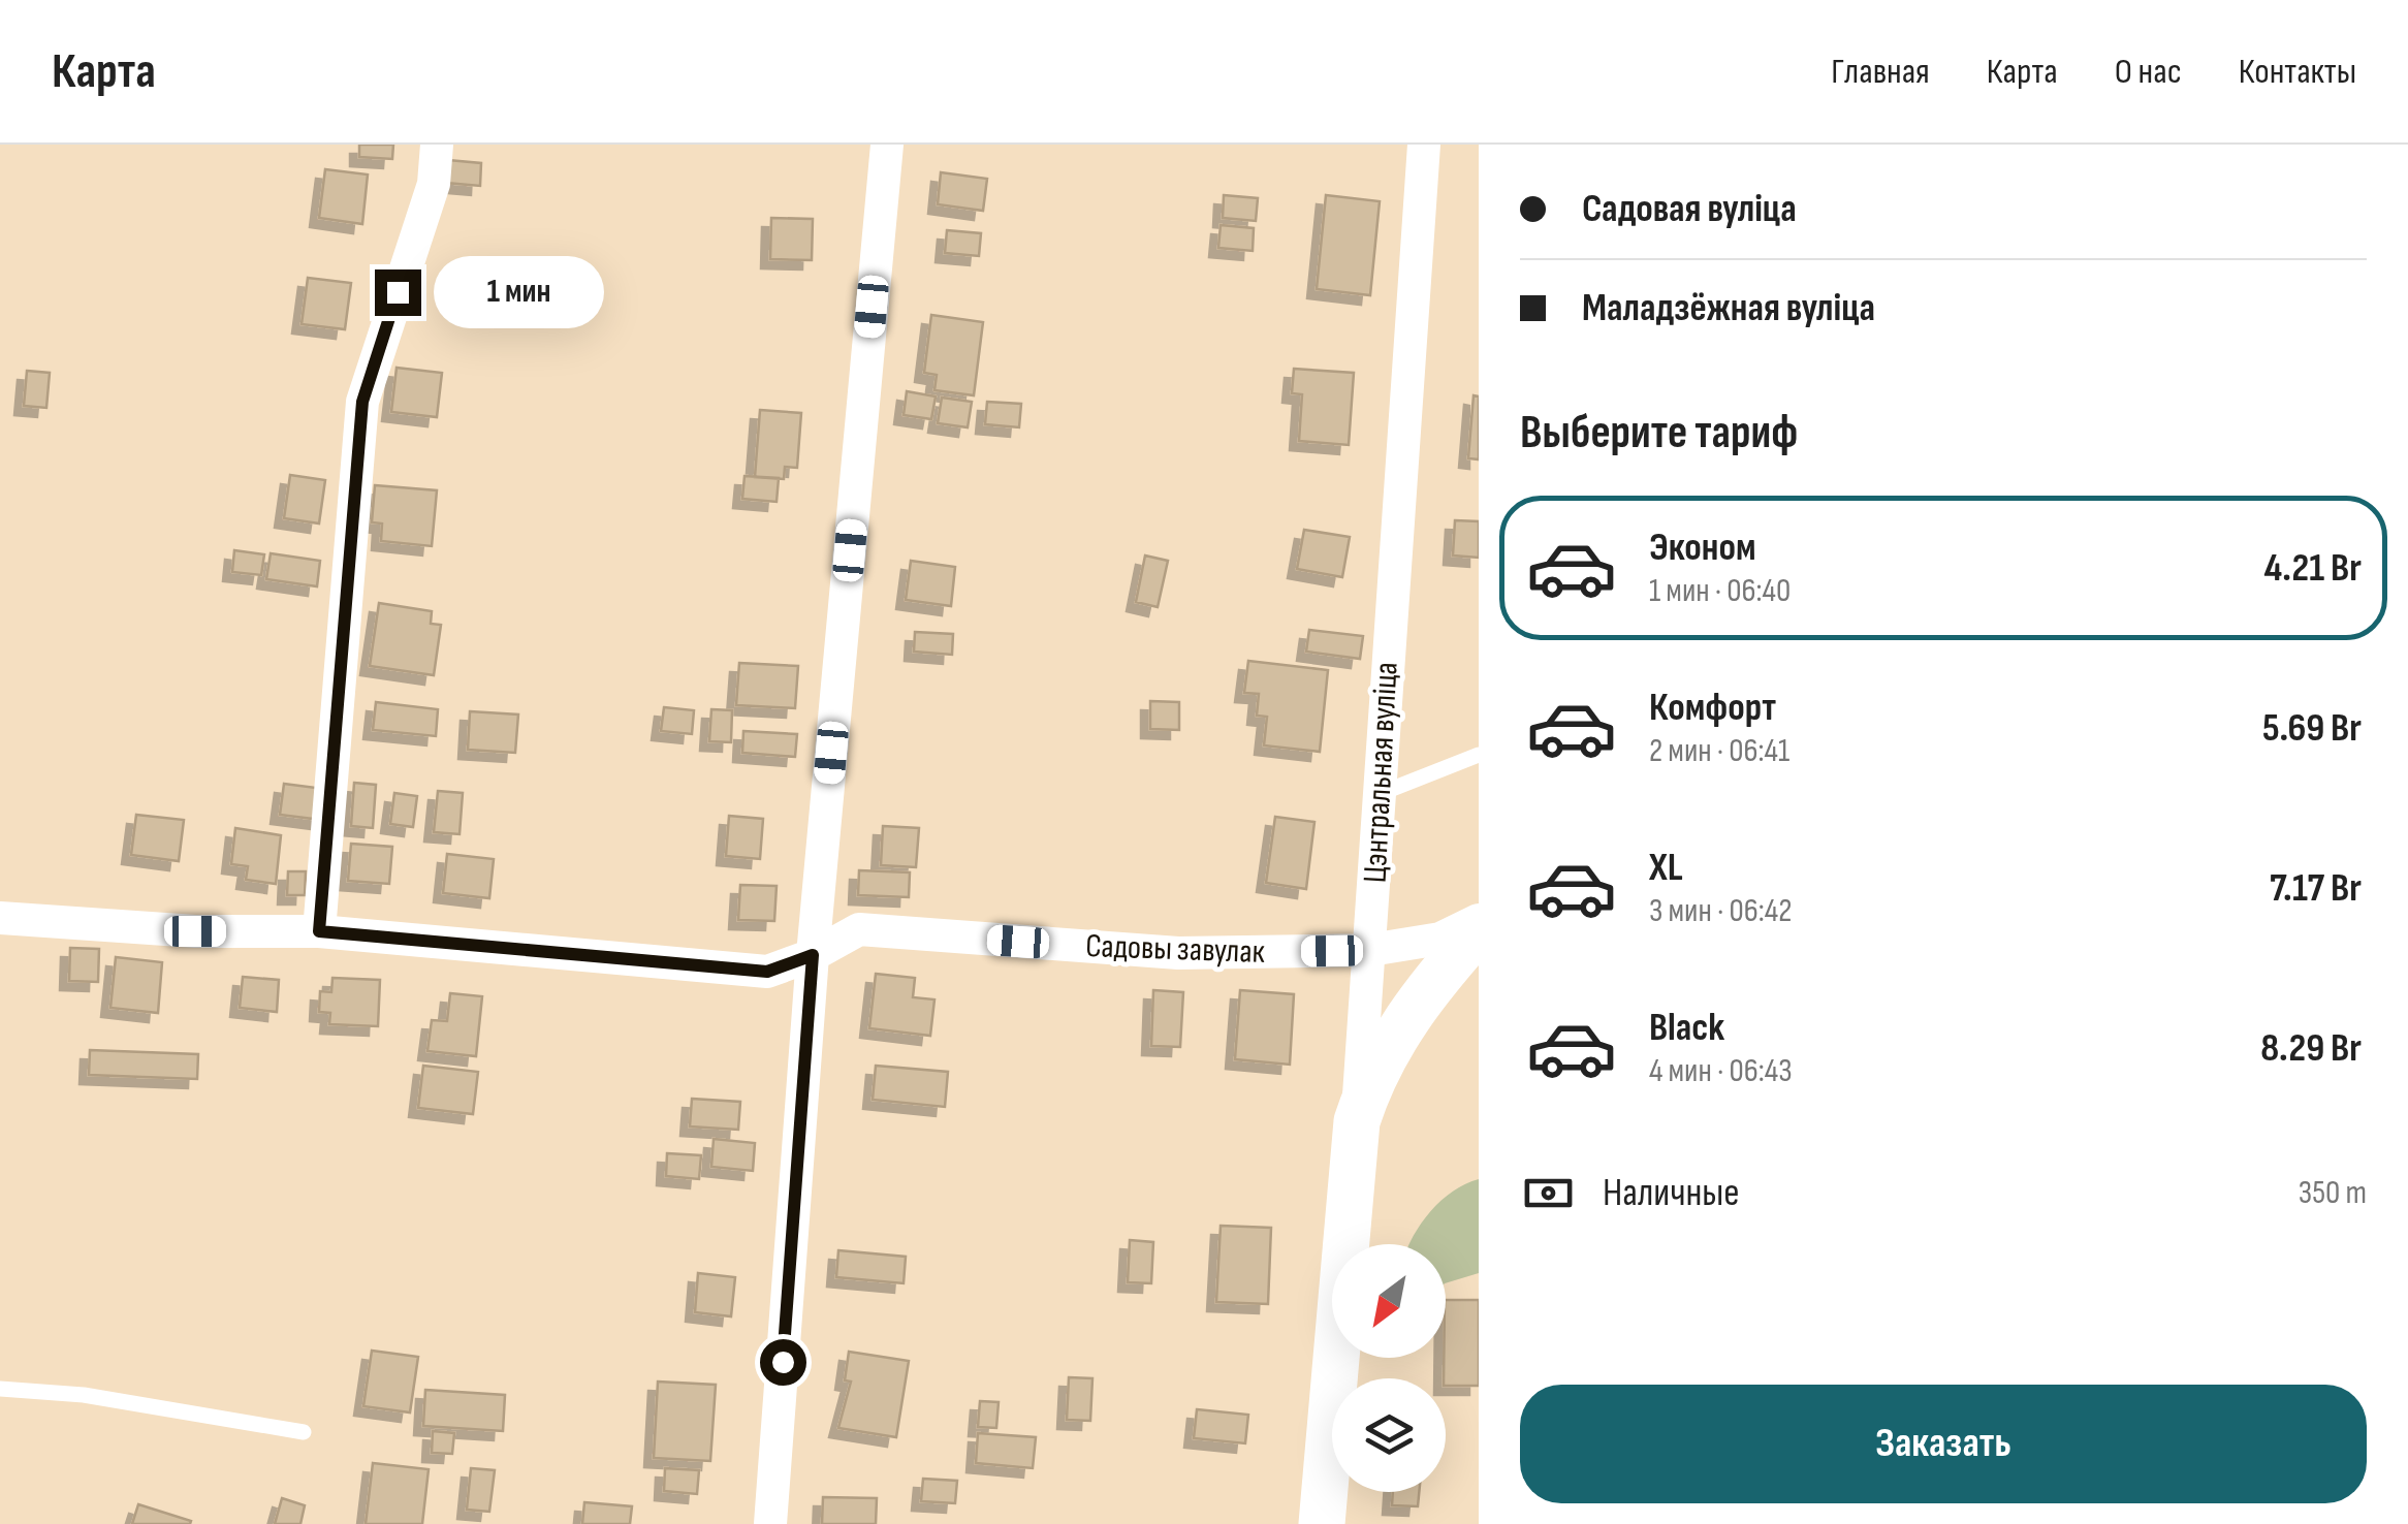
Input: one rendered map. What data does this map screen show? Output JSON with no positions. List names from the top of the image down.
{
  "streets": {
    "main road": ["Цэнтральная вуліца"],
    "street": ["Садовы завулак"]
  },
  "crossings": [
    ["Цэнтральная вуліца", "Садовы завулак"]
  ],
  "north": "bottom left",
  "page": {
    "header": "Карта",
    "nav": [
      "Главная",
      "Карта",
      "О нас",
      "Контакты"
    ],
    "banner": ["Садовая вуліца", "Маладзёжная вуліца"],
    "bubble": "1 мин",
    "heading": "Выберите тариф",
    "list": [
      {
        "name": "Эконом",
        "note": "1 мин · 06:40",
        "value": "4.21 Br"
      },
      {
        "name": "Комфорт",
        "note": "2 мин · 06:41",
        "value": "5.69 Br"
      },
      {
        "name": "XL",
        "note": "3 мин · 06:42",
        "value": "7.17 Br"
      },
      {
        "name": "Black",
        "note": "4 мин · 06:43",
        "value": "8.29 Br"
      }
    ],
    "pay": ["Наличные", "350 m"],
    "buttons": "Заказать"
  }
}
